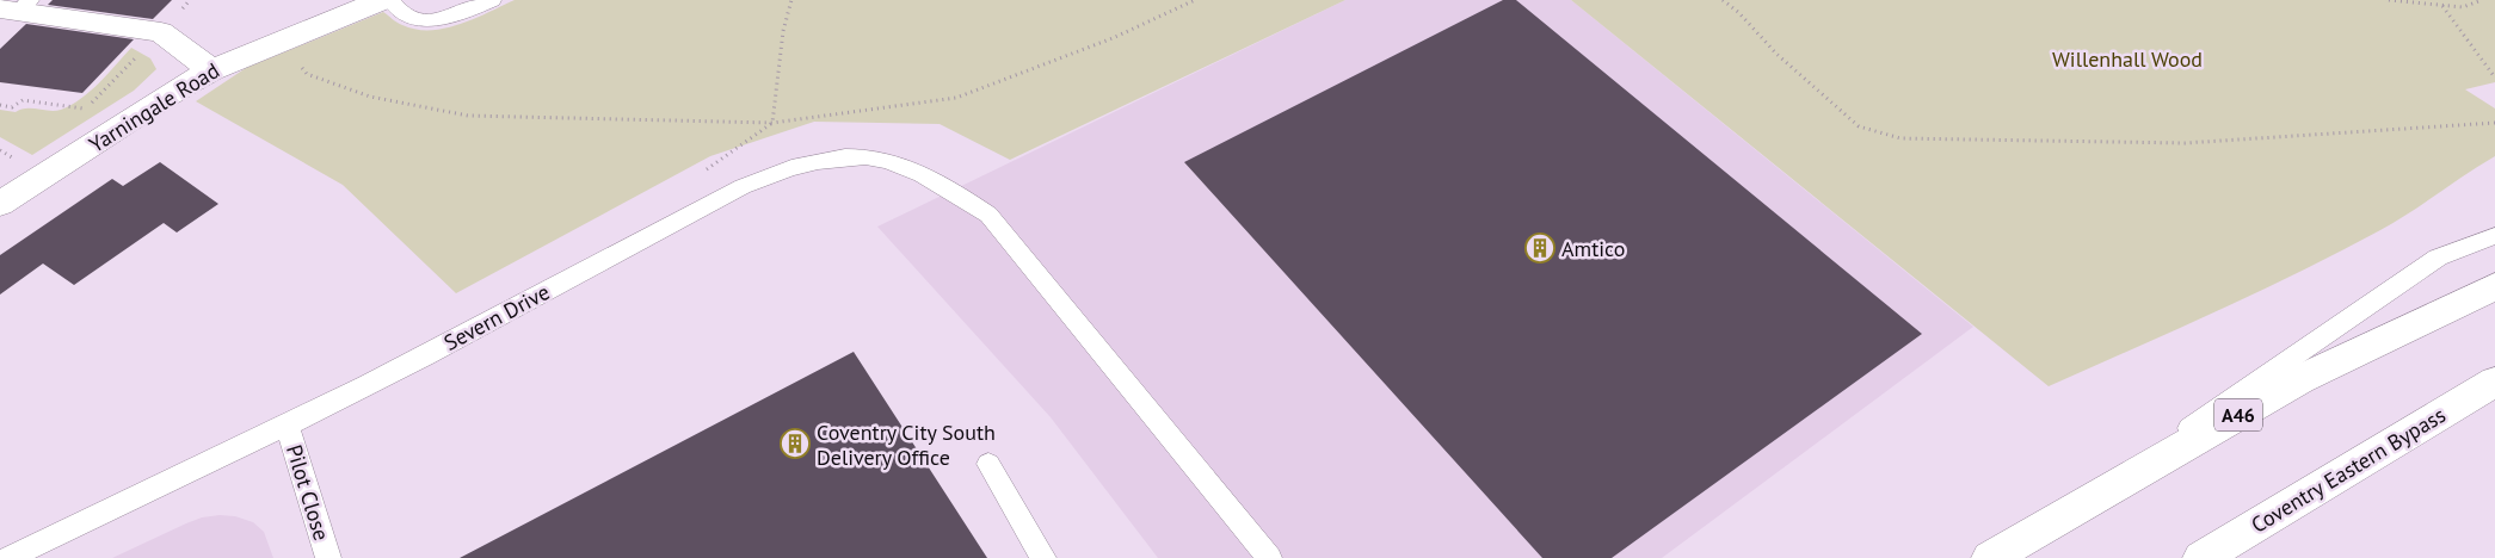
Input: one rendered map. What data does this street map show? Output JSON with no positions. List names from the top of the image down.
{
  "streets": {
    "main road": ["Yarningale Road", "A46", "Coventry Eastern Bypass"],
    "lane": ["Severn Drive", "Pilot Close"]
  },
  "crossings": [
    ["Severn Drive", "Pilot Close"]
  ],
  "parks": ["Willenhall Wood"],
  "places": {
    "building": ["Amtico", "Coventry City South Delivery Office"]
  }
}
